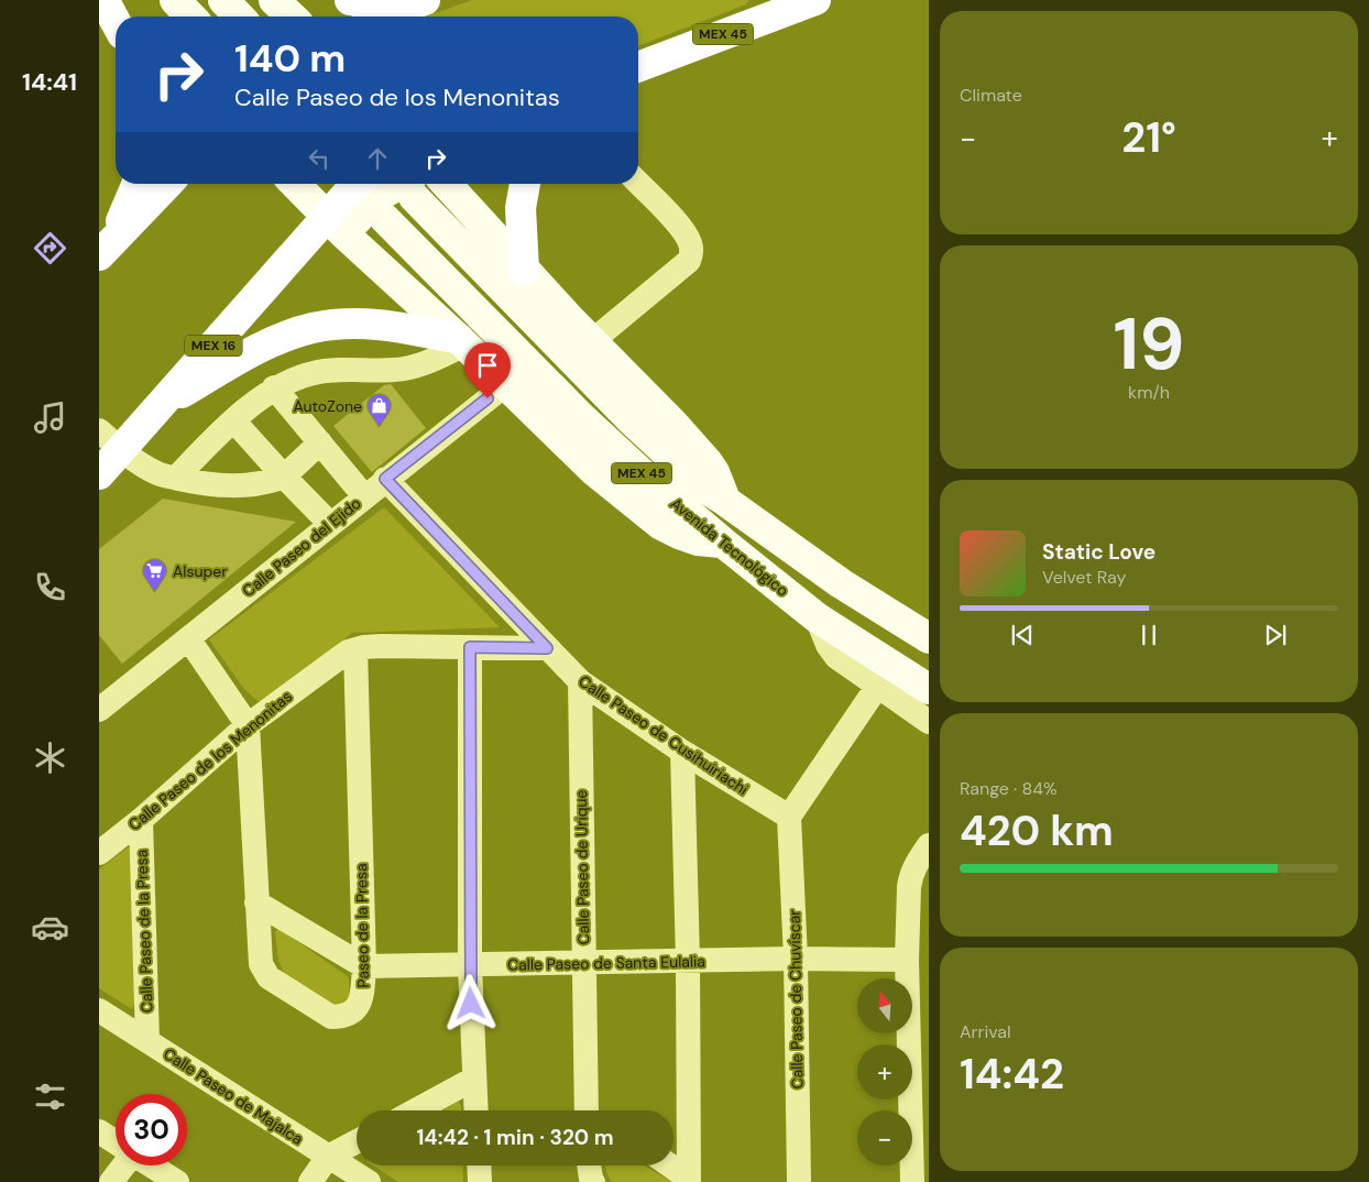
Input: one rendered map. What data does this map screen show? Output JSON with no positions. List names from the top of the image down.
{
  "streets": {
    "highway": ["MEX 45", "MEX 16"],
    "main road": ["Avenida Tecnológico"],
    "street": [
      "Calle Paseo del Ejido",
      "Calle Paseo de Cusihuiriachi",
      "Calle Paseo de los Menonitas",
      "Calle Paseo de Urique",
      "Paseo de la Presa",
      "Calle Paseo de la Presa",
      "Calle Paseo de Santa Eulalia",
      "Calle Paseo de Chuvíscar",
      "Calle Paseo de Majalca"
    ]
  },
  "crossings": [
    ["Calle Paseo del Ejido", "Calle Paseo de Cusihuiriachi"],
    ["Calle Paseo de Cusihuiriachi", "Calle Paseo de los Menonitas"],
    ["Calle Paseo de Cusihuiriachi", "Calle Paseo de Urique"],
    ["Calle Paseo de Cusihuiriachi", "Calle Paseo de Chuvíscar"],
    ["Calle Paseo de los Menonitas", "Paseo de la Presa"],
    ["Calle Paseo de los Menonitas", "Calle Paseo de la Presa"],
    ["Calle Paseo de Urique", "Calle Paseo de Santa Eulalia"],
    ["Paseo de la Presa", "Calle Paseo de Santa Eulalia"],
    ["Calle Paseo de la Presa", "Calle Paseo de Majalca"],
    ["Calle Paseo de Santa Eulalia", "Calle Paseo de Chuvíscar"]
  ],
  "places": {
    "shop": ["AutoZone"],
    "supermarket": ["Alsuper"]
  },
  "north": "top",
  "page": {
    "tabs": "14:41",
    "tile": [
      "Climate",
      ["19", "km/h"],
      ["Range · 84%", "420 km"],
      ["Arrival", "14:42"]
    ],
    "turn": ["140 m", "Calle Paseo de los Menonitas"],
    "heat": ["−", "21°", "+"],
    "song": ["Static Love", "Velvet Ray"],
    "map_buttons": ["+", "−"],
    "limit": "30",
    "trip": "14:42 · 1 min · 320 m"
  }
}
